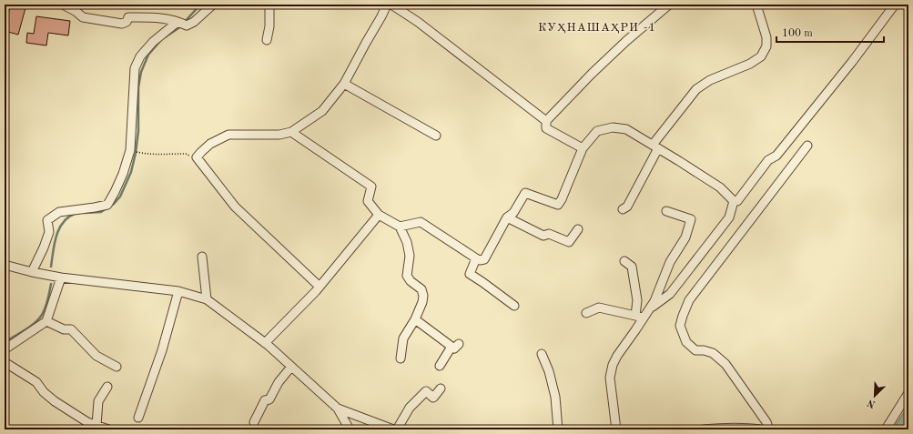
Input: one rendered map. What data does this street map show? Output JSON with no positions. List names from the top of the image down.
{
  "districts": ["КУҲНАШАҲРИ -1"],
  "scale_bar": "100 m",
  "north": "bottom left"
}
